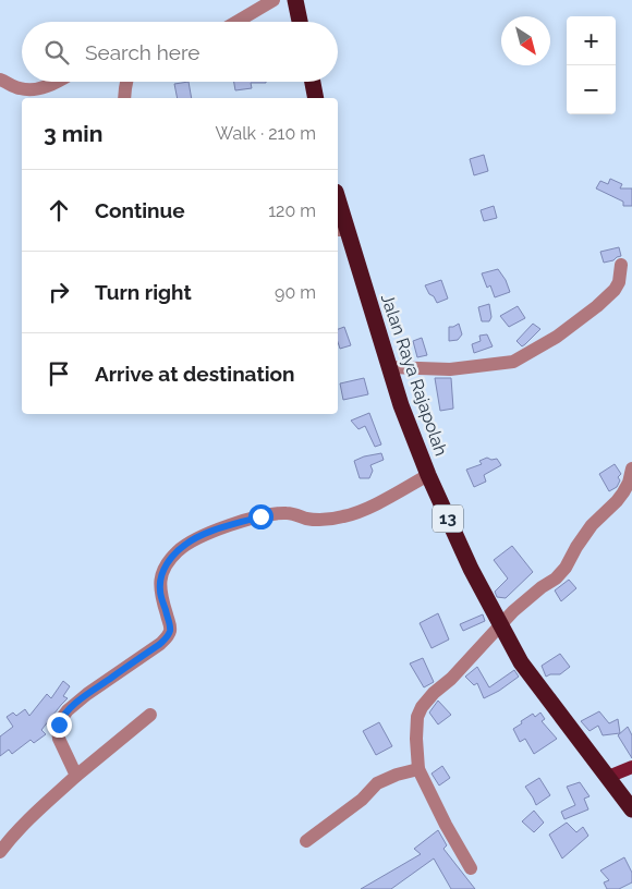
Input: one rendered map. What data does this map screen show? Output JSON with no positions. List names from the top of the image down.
{
  "streets": {
    "highway": ["Jalan Raya Rajapolah", "13"]
  },
  "north": "bottom right",
  "page": {
    "map_buttons": ["+", "−"],
    "search": "Search here",
    "heading": ["3 min", "Walk · 210 m"],
    "list": [
      ["Continue", "120 m"],
      ["Turn right", "90 m"],
      "Arrive at destination"
    ]
  }
}
